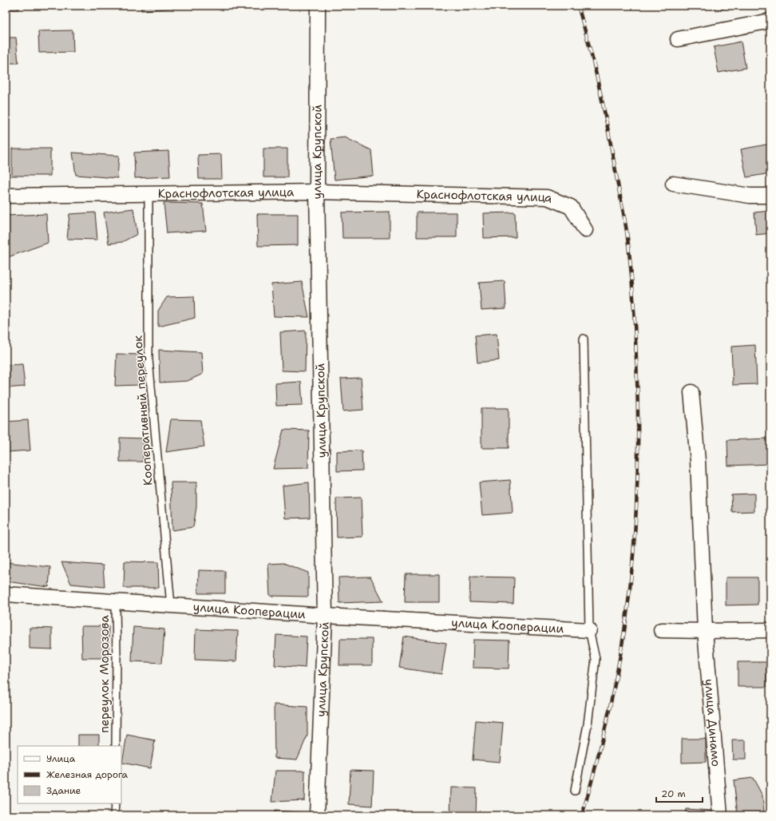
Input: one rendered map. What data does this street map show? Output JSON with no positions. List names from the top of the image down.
{
  "streets": {
    "street": [
      "улица Крупской",
      "Краснофлотская улица",
      "улица Кооперации",
      "улица Динамо"
    ],
    "lane": ["Кооперативный переулок", "переулок Морозова"]
  },
  "crossings": [
    ["улица Крупской", "Краснофлотская улица"],
    ["улица Крупской", "улица Кооперации"],
    ["Краснофлотская улица", "Кооперативный переулок"],
    ["Кооперативный переулок", "улица Кооперации"],
    ["улица Кооперации", "переулок Морозова"]
  ],
  "legend": ["Улица", "Железная дорога", "Здание"],
  "scale_bar": "20 m"
}
